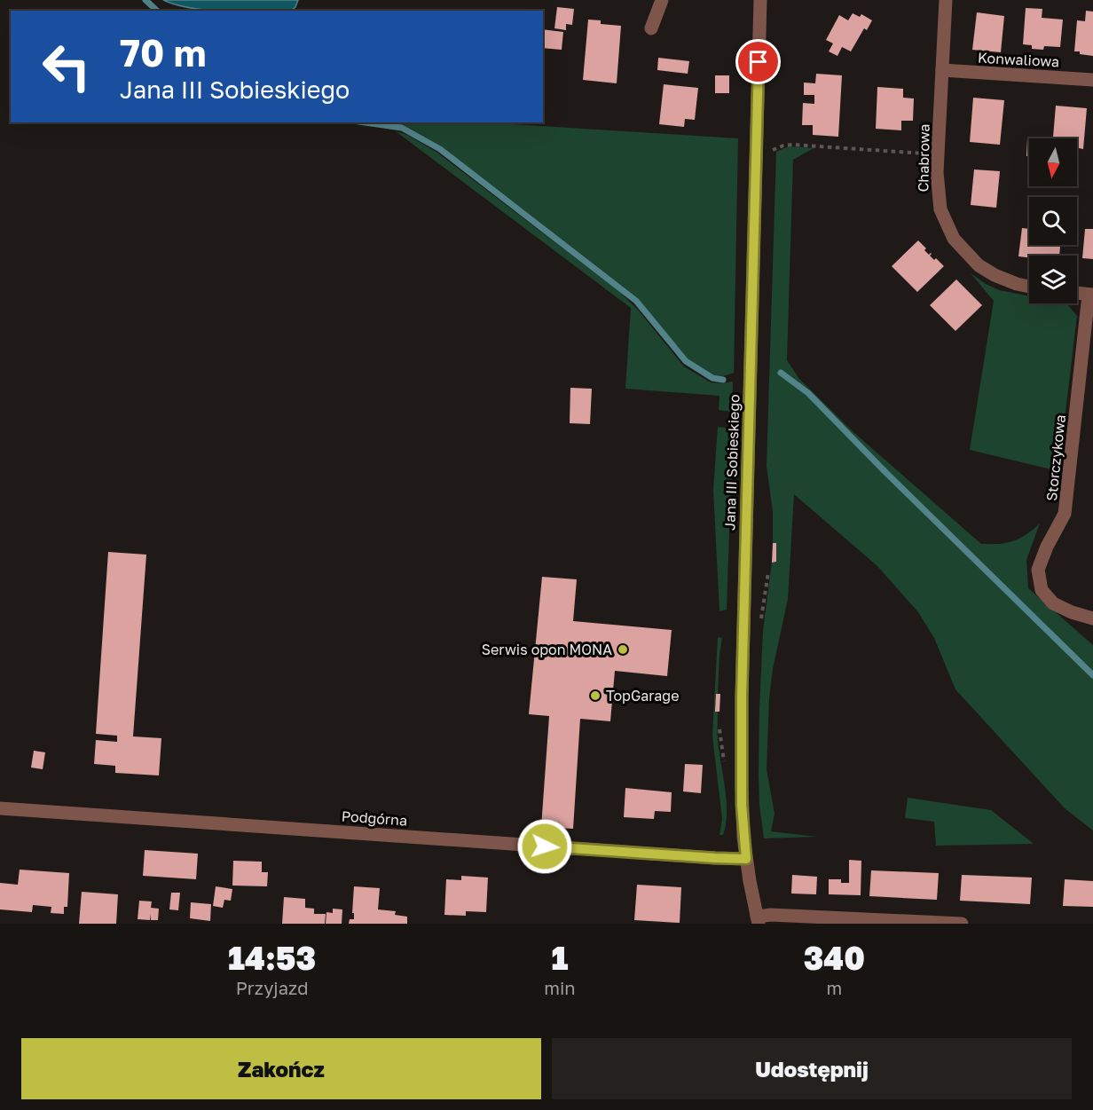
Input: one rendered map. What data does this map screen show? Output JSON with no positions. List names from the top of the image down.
{
  "streets": {
    "street": [
      "Konwaliowa",
      "Chabrowa",
      "Storczykowa",
      "Jana III Sobieskiego",
      "Podgórna"
    ]
  },
  "crossings": [
    ["Konwaliowa", "Chabrowa"],
    ["Jana III Sobieskiego", "Podgórna"]
  ],
  "places": ["Serwis opon MONA", "TopGarage"],
  "north": "bottom",
  "page": {
    "turn": ["70 m", "Jana III Sobieskiego"],
    "eta": [
      "14:53",
      "Przyjazd",
      "1",
      "min",
      "340",
      "m"
    ],
    "buttons": ["Zakończ", "Udostępnij"]
  }
}
